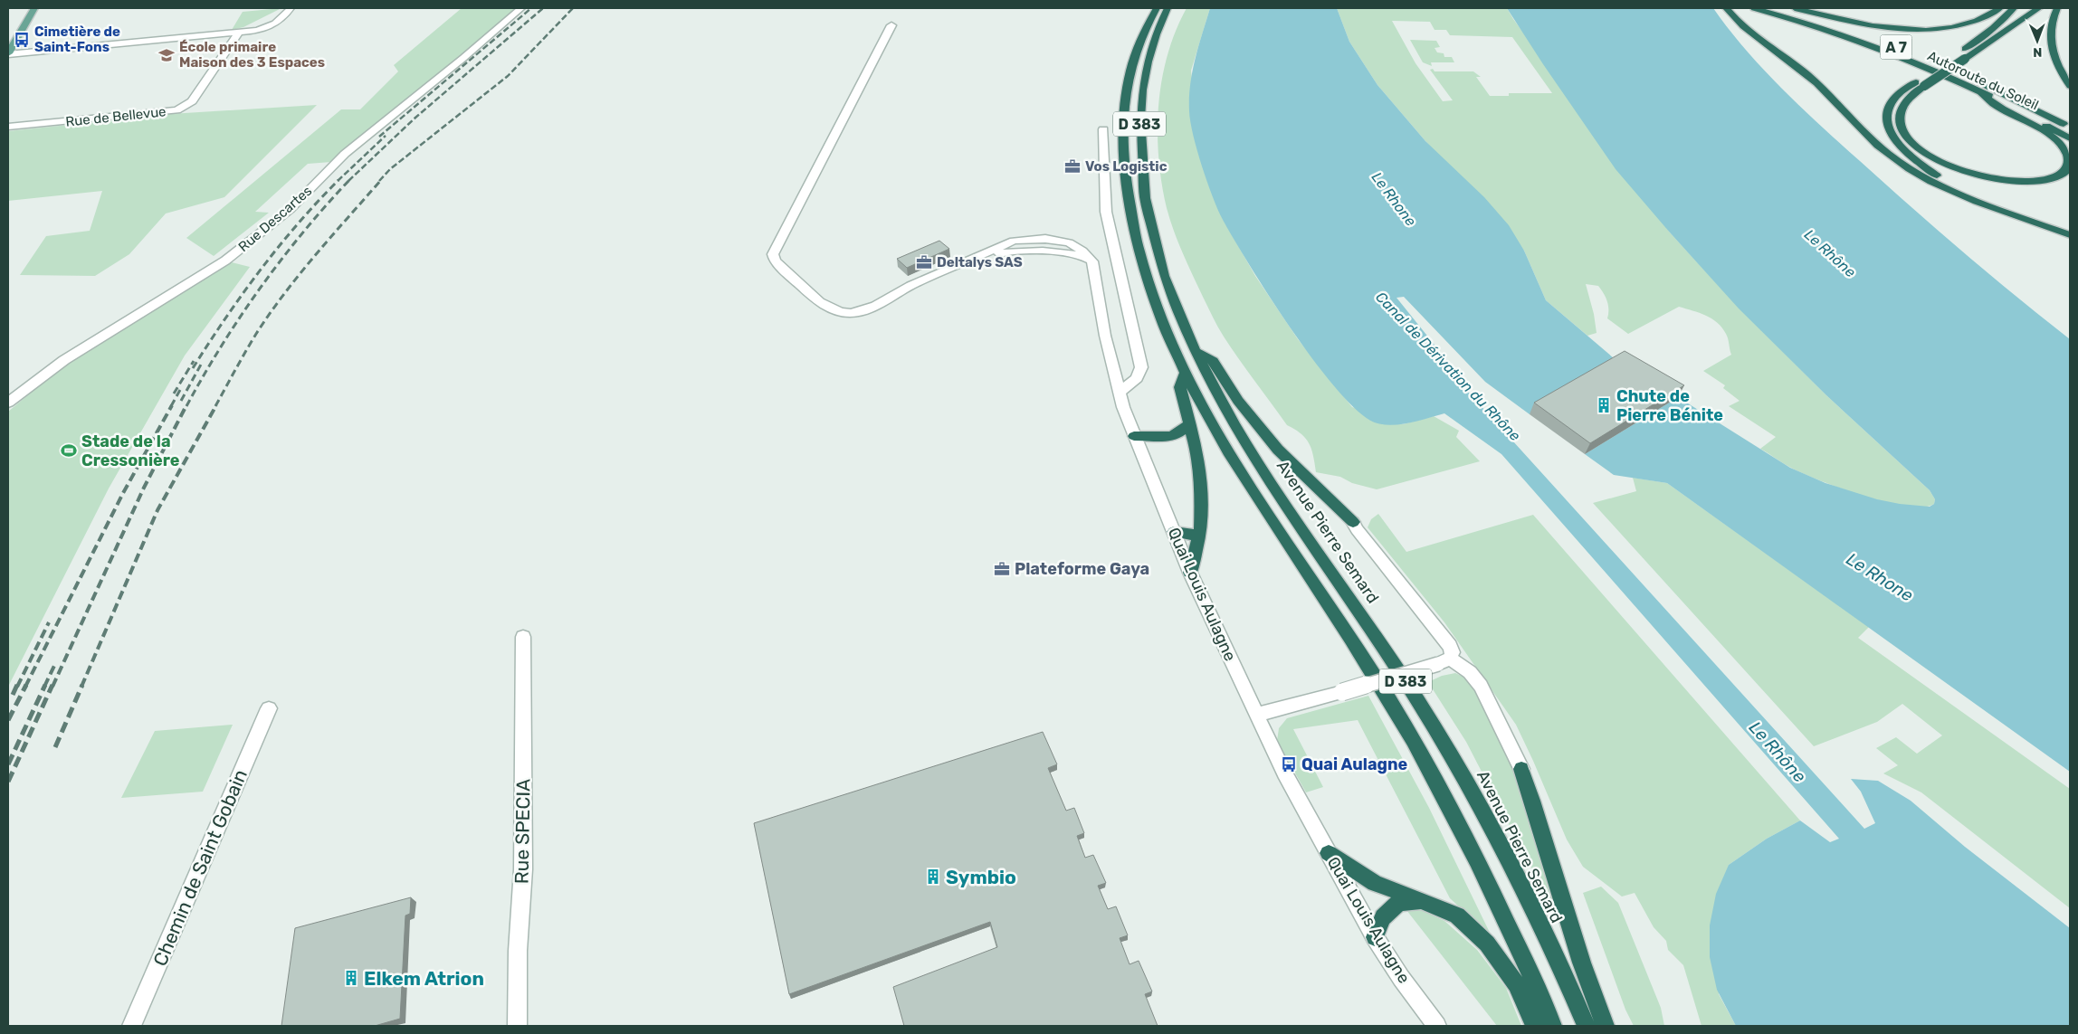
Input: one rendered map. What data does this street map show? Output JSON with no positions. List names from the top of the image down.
{
  "streets": {
    "highway": [
      "A 7",
      "Autoroute du Soleil",
      "D 383",
      "Avenue Pierre Semard"
    ],
    "street": [
      "Rue de Bellevue",
      "Rue Descartes",
      "Quai Louis Aulagne",
      "Rue SPECIA",
      "Chemin de Saint Gobain"
    ]
  },
  "crossings": [
    ["D 383", "Avenue Pierre Semard"]
  ],
  "water": ["Le Rhone", "Le Rhône", "Canal de Dérivation du Rhône"],
  "places": {
    "bus stop": ["Cimetière de Saint-Fons", "Quai Aulagne"],
    "school or university": ["École primaire Maison des 3 Espaces"],
    "office": ["Vos Logistic", "Deltalys SAS", "Plateforme Gaya"],
    "building": ["Chute de Pierre Bénite", "Symbio", "Elkem Atrion"],
    "sports": ["Stade de la Cressonière"]
  },
  "north": "bottom"
}
